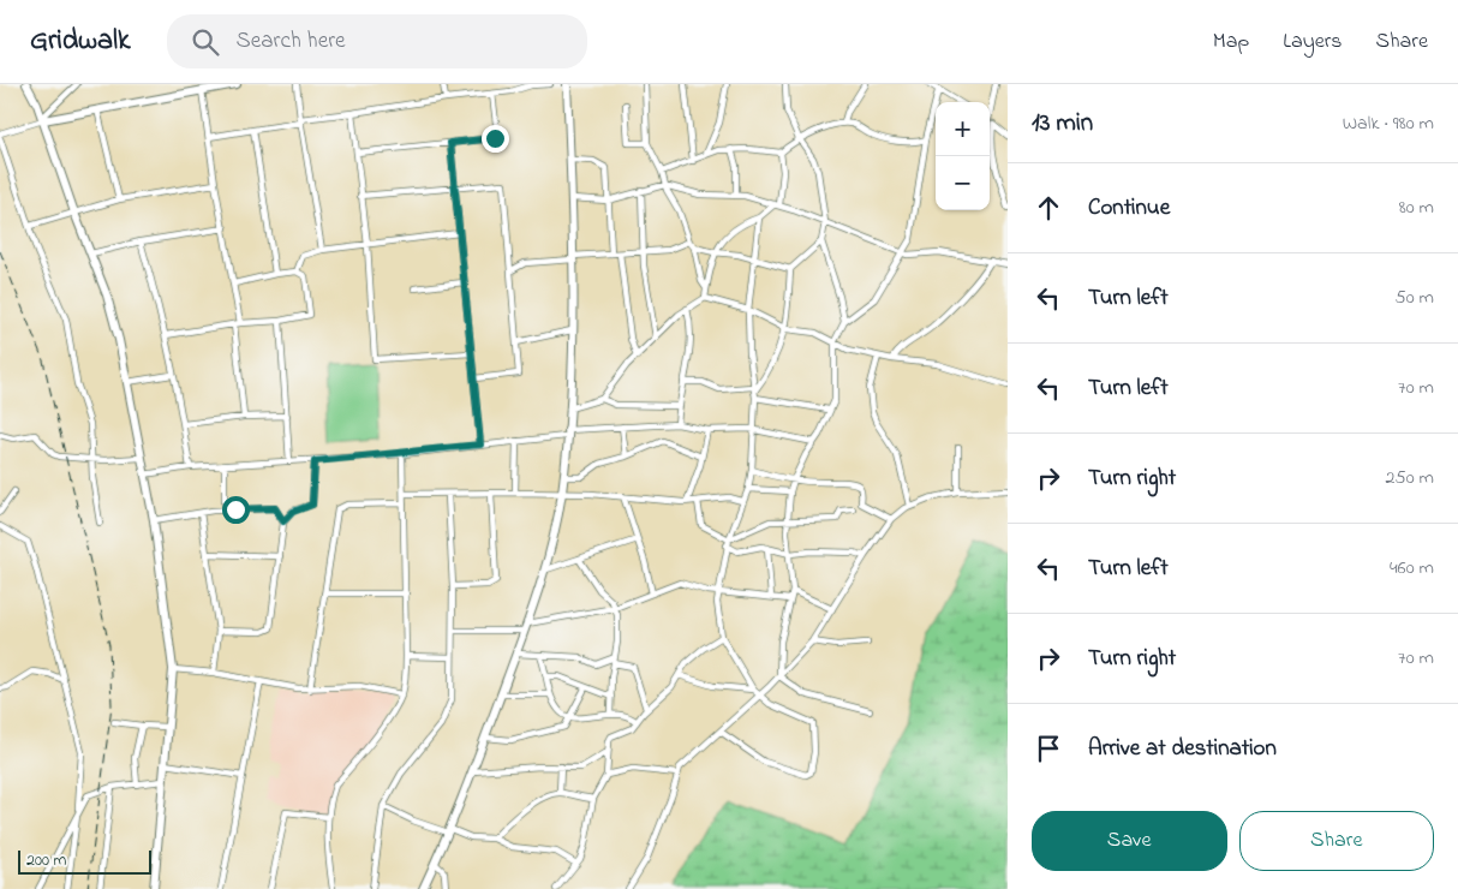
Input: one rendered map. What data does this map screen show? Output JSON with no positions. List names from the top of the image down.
{
  "scale_bar": "200 m",
  "page": {
    "header": "Gridwalk",
    "search": "Search here",
    "nav": ["Map", "Layers", "Share"],
    "heading": ["13 min", "Walk · 980 m"],
    "map_buttons": ["+", "−"],
    "list": [
      ["Continue", "80 m"],
      ["Turn left", "50 m"],
      ["Turn left", "70 m"],
      ["Turn right", "250 m"],
      ["Turn left", "460 m"],
      ["Turn right", "70 m"],
      "Arrive at destination"
    ],
    "buttons": ["Save", "Share"],
    "scale": "200 m"
  }
}
